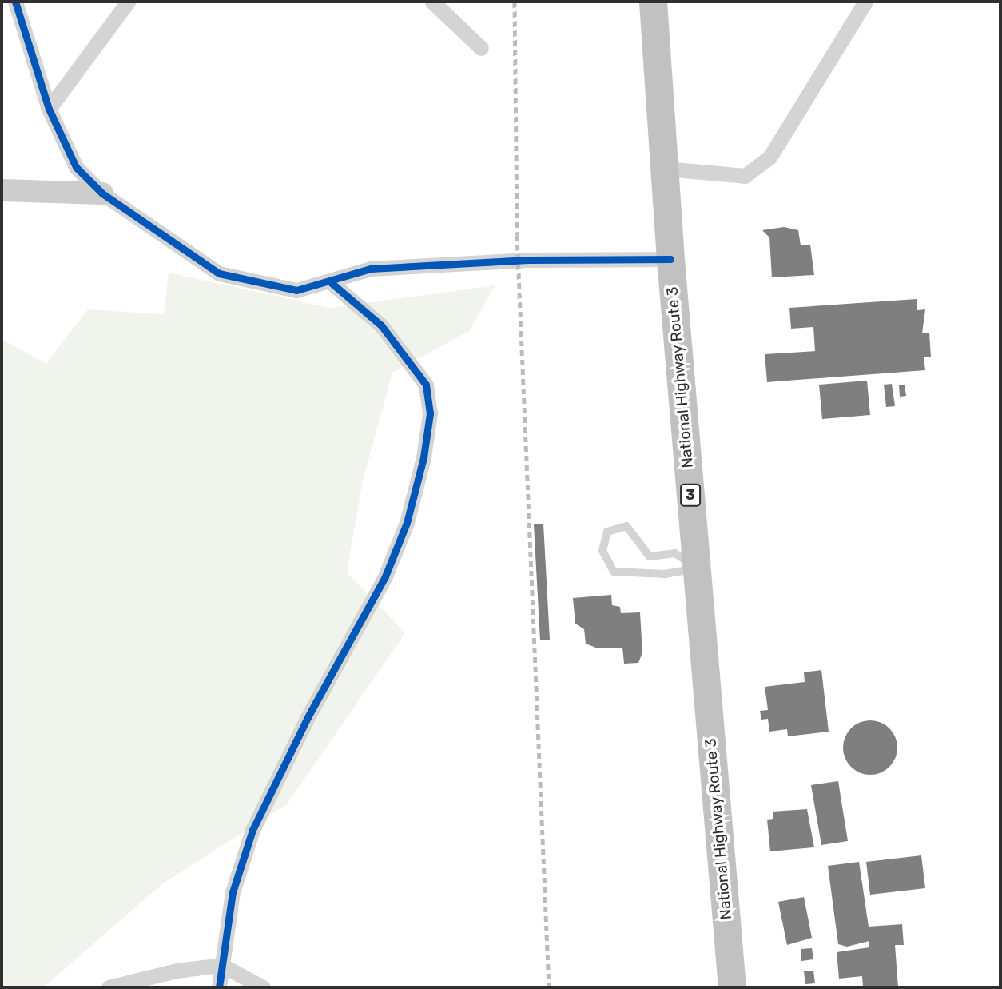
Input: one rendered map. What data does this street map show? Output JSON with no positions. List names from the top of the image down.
{
  "streets": {
    "highway": ["National Highway Route 3", "3"]
  }
}
